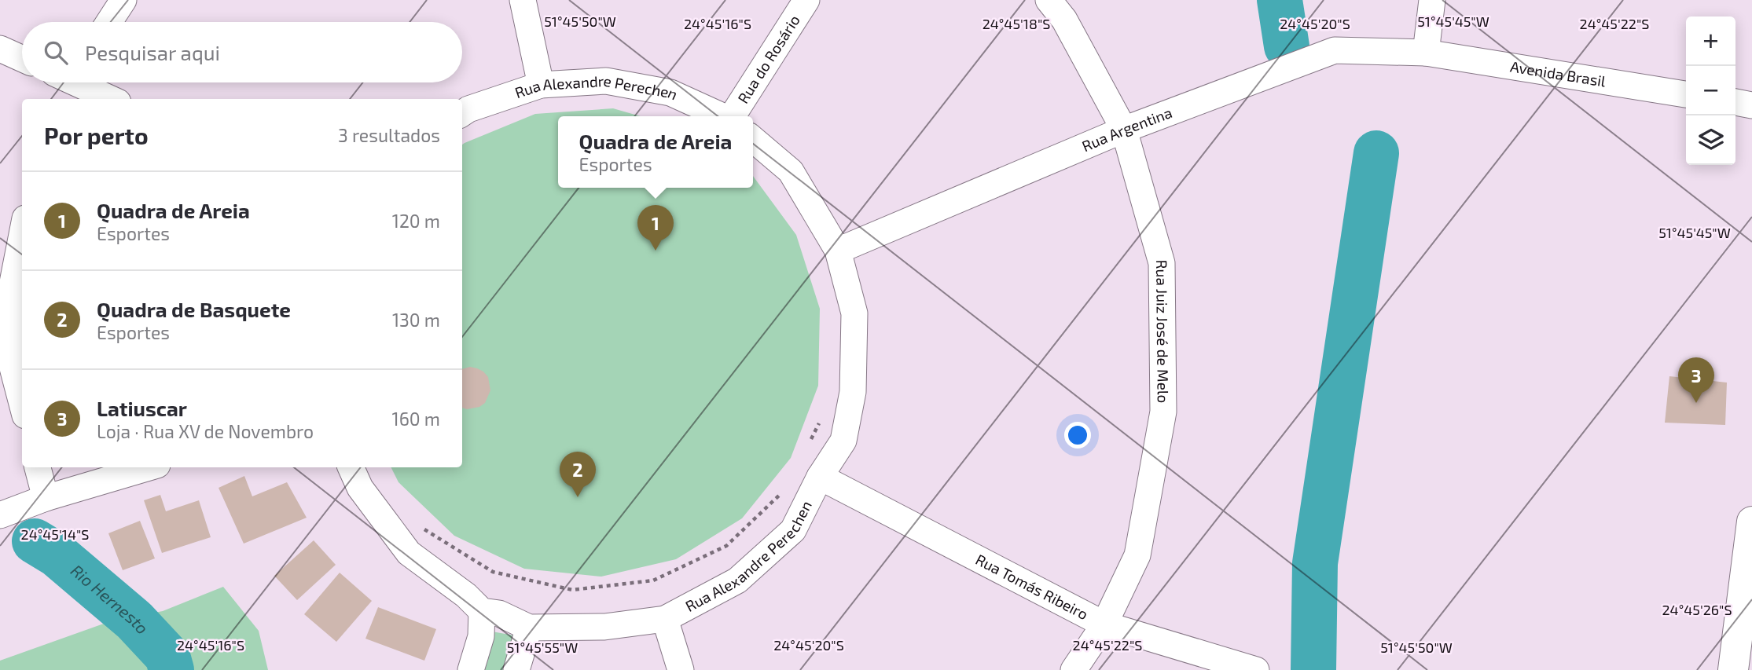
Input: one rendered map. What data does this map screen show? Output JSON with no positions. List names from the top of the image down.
{
  "streets": {
    "street": [
      "Rua do Rosário",
      "Avenida Brasil",
      "Rua Alexandre Perechen",
      "Rua Argentina",
      "Rua Juiz José de Melo",
      "Rua Tomás Ribeiro"
    ]
  },
  "crossings": [
    ["Avenida Brasil", "Rua Argentina"],
    ["Rua Alexandre Perechen", "Rua Argentina"],
    ["Rua Alexandre Perechen", "Rua Tomás Ribeiro"],
    ["Rua Argentina", "Rua Juiz José de Melo"],
    ["Rua Juiz José de Melo", "Rua Tomás Ribeiro"]
  ],
  "water": ["Rio Hernesto"],
  "page": {
    "map_buttons": ["+", "−"],
    "search": "Pesquisar aqui",
    "heading": ["Por perto", "3 resultados"],
    "popup": ["Quadra de Areia", "Esportes"],
    "list": [
      {
        "mark": "1",
        "name": "Quadra de Areia",
        "note": "Esportes",
        "value": "120 m"
      },
      {
        "mark": "2",
        "name": "Quadra de Basquete",
        "note": "Esportes",
        "value": "130 m"
      },
      {
        "mark": "3",
        "name": "Latiuscar",
        "note": "Loja · Rua XV de Novembro",
        "value": "160 m"
      }
    ],
    "pins": ["1", "3", "2"]
  },
  "coordinates": [
    "51°45'50\"W",
    "51°45'45\"W",
    "24°45'16\"S",
    "24°45'18\"S",
    "24°45'20\"S",
    "24°45'22\"S",
    "24°45'14\"S",
    "24°45'26\"S",
    "51°45'55\"W"
  ]
}
